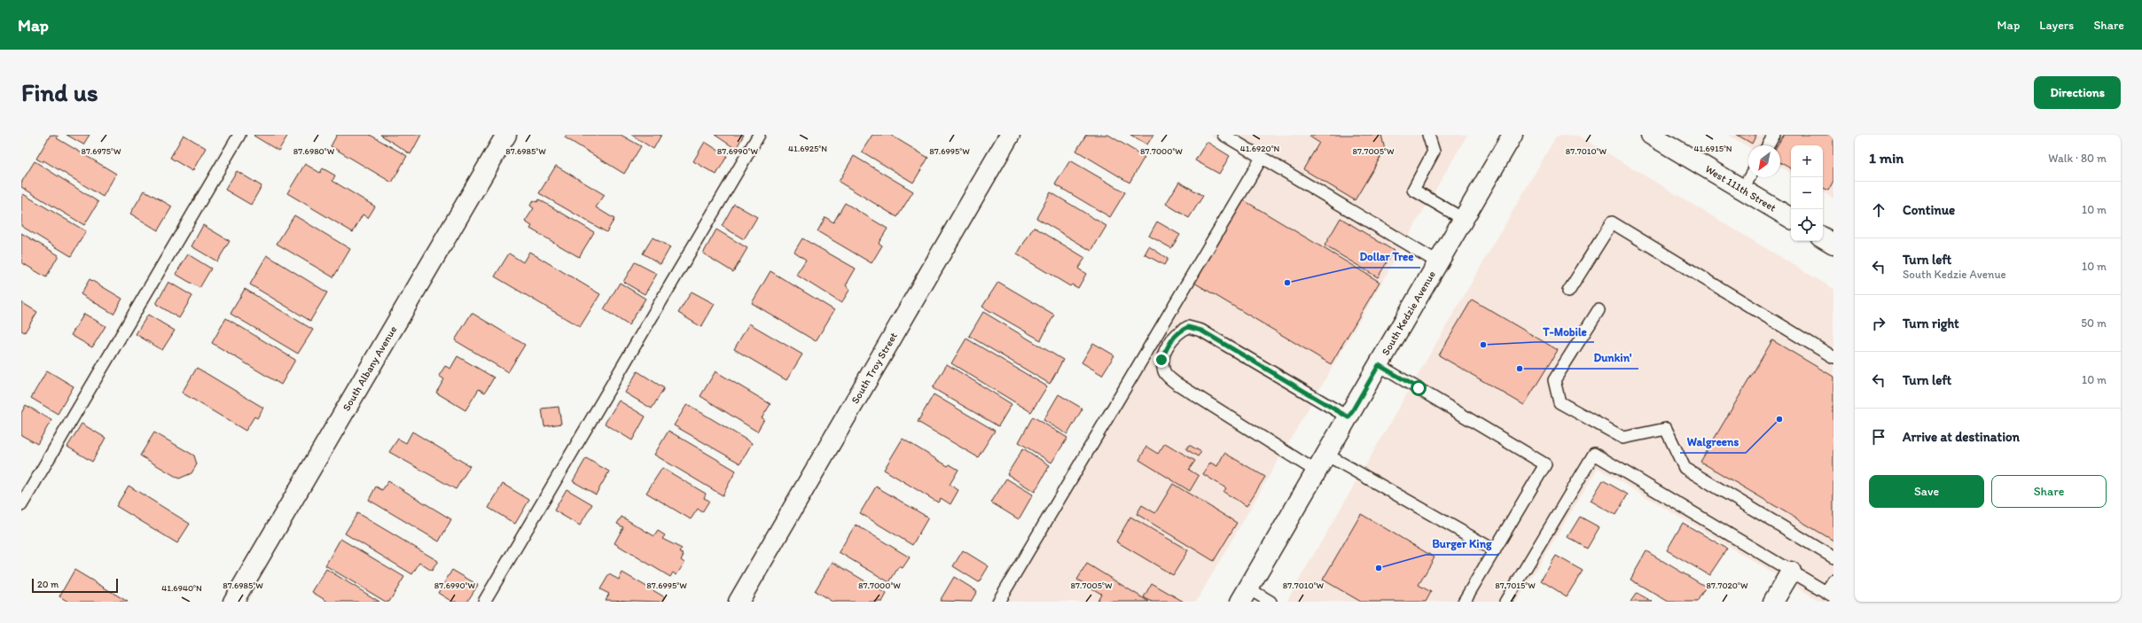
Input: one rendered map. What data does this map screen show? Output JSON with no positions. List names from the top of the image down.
{
  "streets": {
    "street": [
      "West 111th Street",
      "South Kedzie Avenue",
      "South Albany Avenue",
      "South Troy Street"
    ]
  },
  "places": [
    "Dollar Tree",
    "T-Mobile",
    "Dunkin'",
    "Walgreens",
    "Burger King"
  ],
  "scale_bar": "20 m",
  "north": "bottom left",
  "page": {
    "header": "Map",
    "nav": ["Map", "Layers", "Share"],
    "buttons": [
      "Directions",
      ["Save", "Share"]
    ],
    "title": "Find us",
    "heading": ["1 min", "Walk · 80 m"],
    "map_buttons": ["+", "−"],
    "list": [
      ["Continue", "10 m"],
      ["Turn left", "South Kedzie Avenue", "10 m"],
      ["Turn right", "50 m"],
      ["Turn left", "10 m"],
      "Arrive at destination"
    ],
    "scale": "20 m"
  },
  "coordinates": [
    "41.6915°N",
    "41.6920°N",
    "41.6925°N",
    "87.7000°W",
    "87.7005°W",
    "87.6975°W",
    "87.6980°W",
    "87.6985°W",
    "87.6990°W",
    "87.6995°W",
    "87.7010°W",
    "87.7015°W",
    "87.7020°W",
    "41.6940°N"
  ]
}
